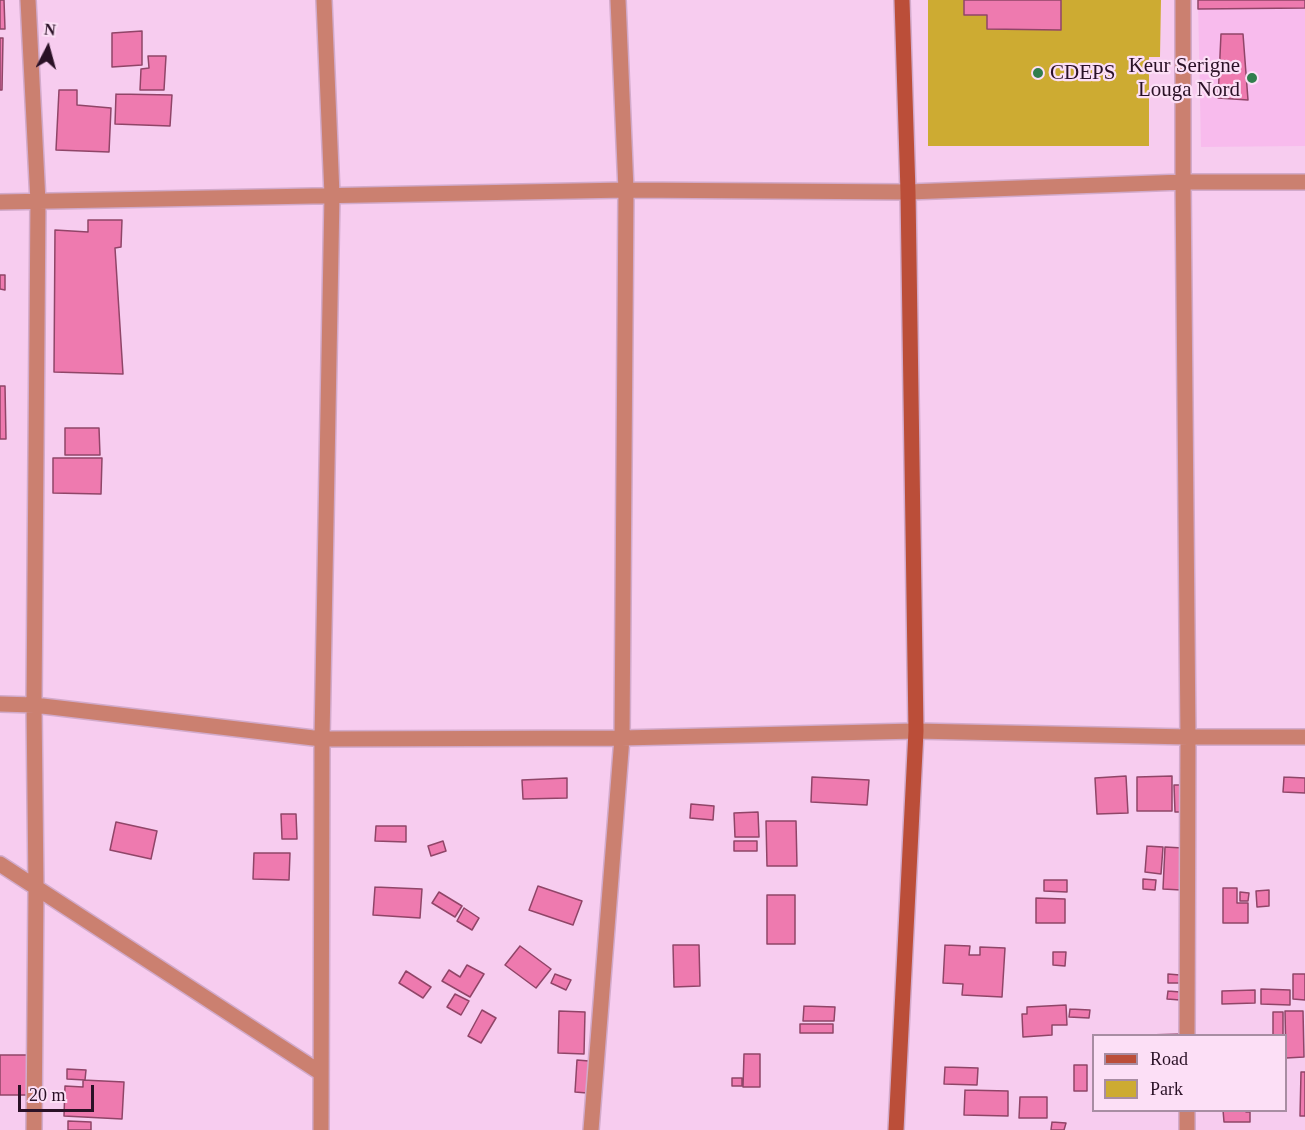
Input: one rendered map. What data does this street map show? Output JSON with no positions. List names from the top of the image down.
{
  "places": ["CDEPS", "Keur Serigne Louga Nord"],
  "legend": ["Road", "Park"],
  "scale_bar": "20 m",
  "north": "top"
}
